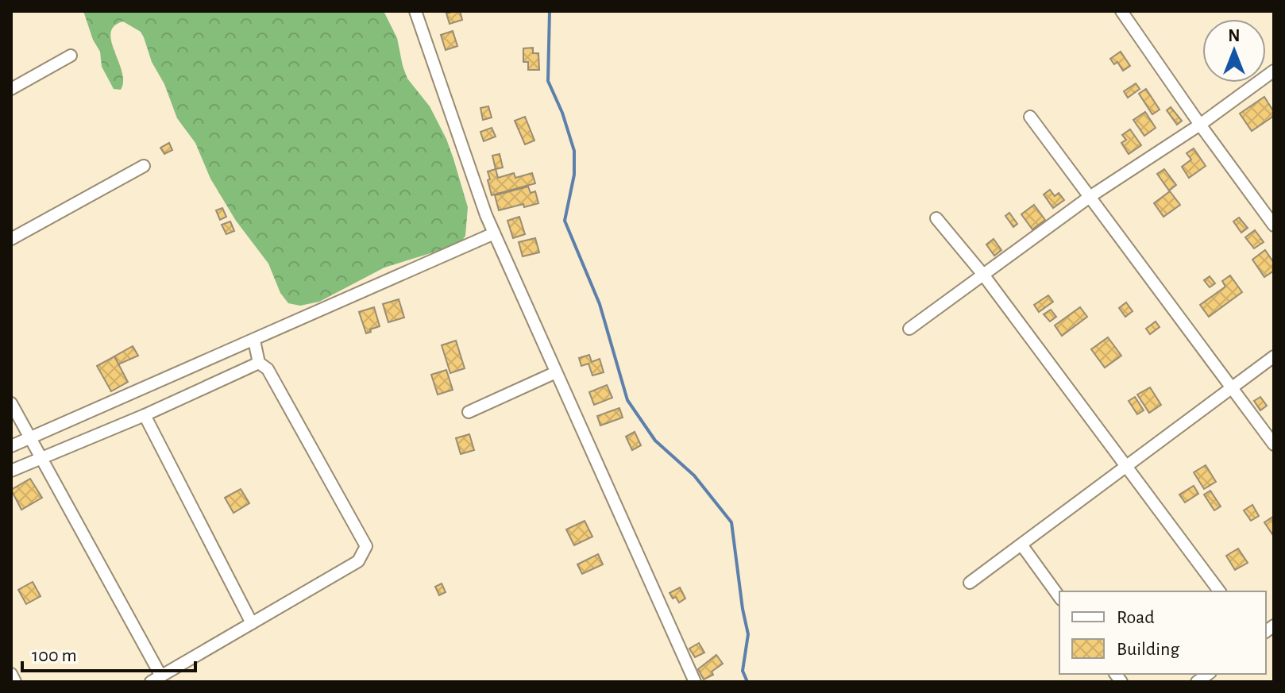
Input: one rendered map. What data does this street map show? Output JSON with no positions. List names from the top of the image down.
{
  "legend": ["Road", "Building"],
  "scale_bar": "100 m",
  "north": "top"
}
